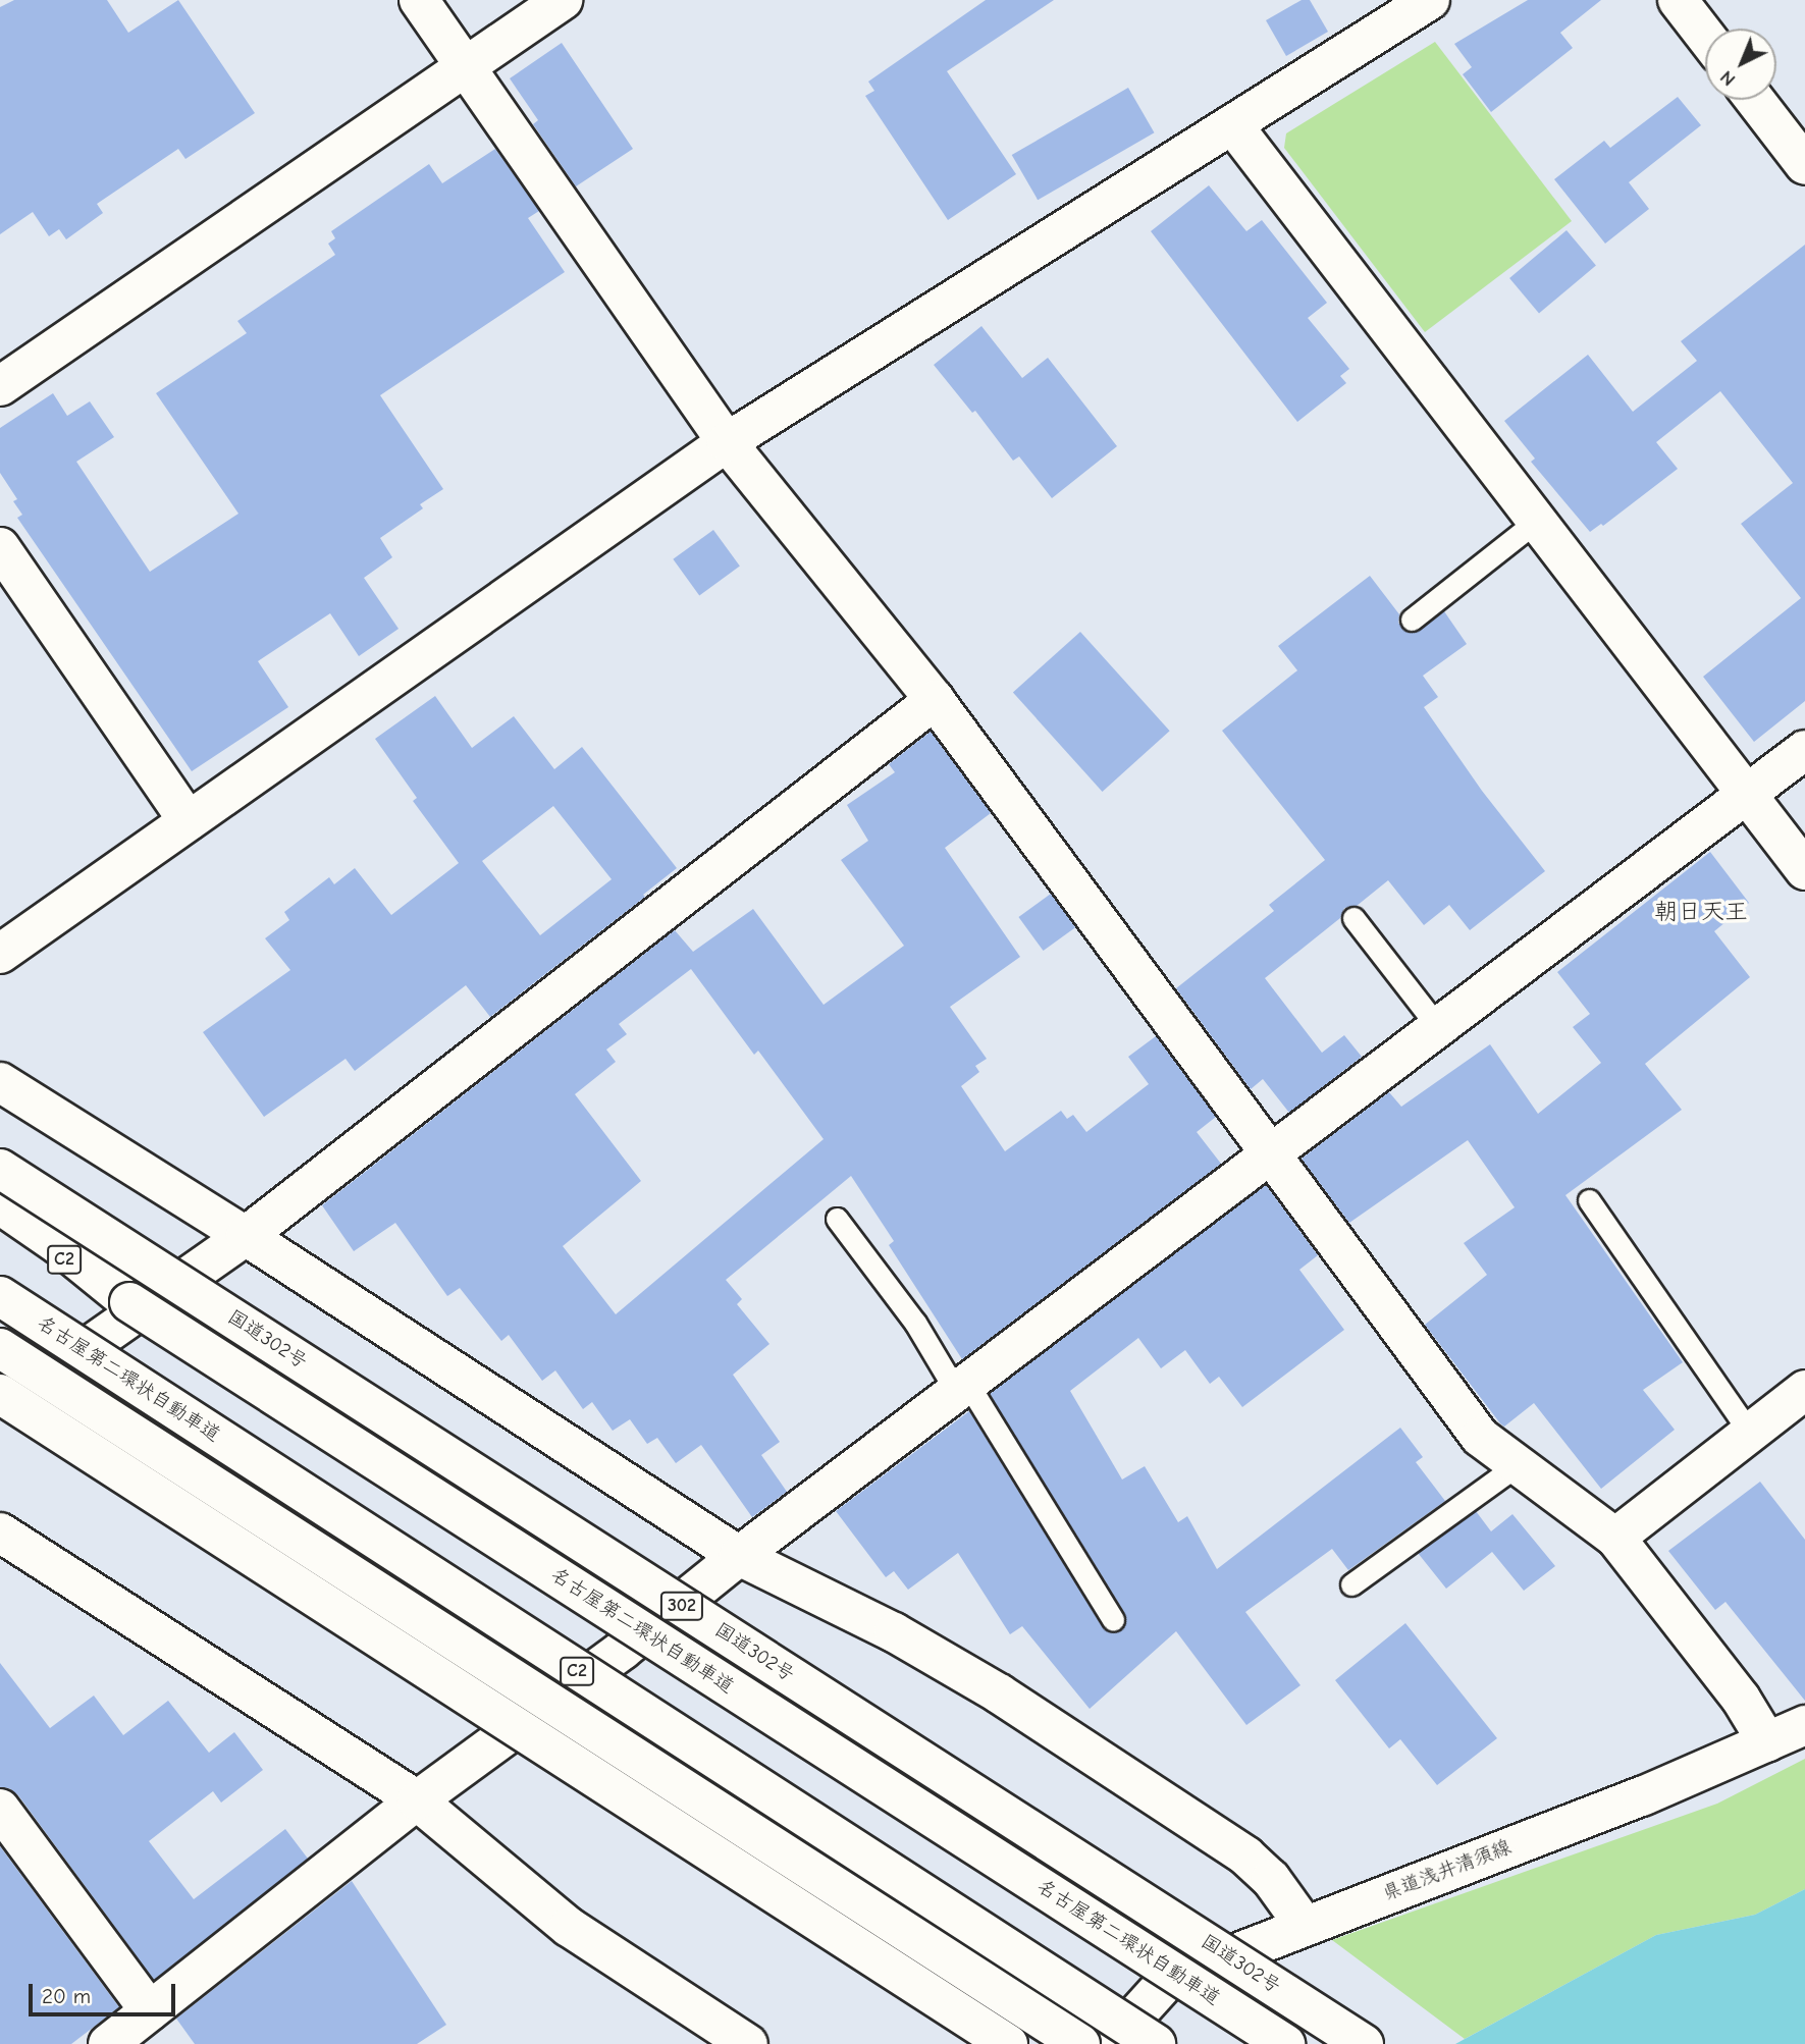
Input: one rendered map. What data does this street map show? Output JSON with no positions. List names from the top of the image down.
{
  "streets": {
    "main road": [
      "C2",
      "国道302号",
      "名古屋第二環状自動車道",
      "302",
      "県道浅井清須線"
    ]
  },
  "districts": ["朝日天王"],
  "scale_bar": "20 m",
  "north": "bottom left"
}
